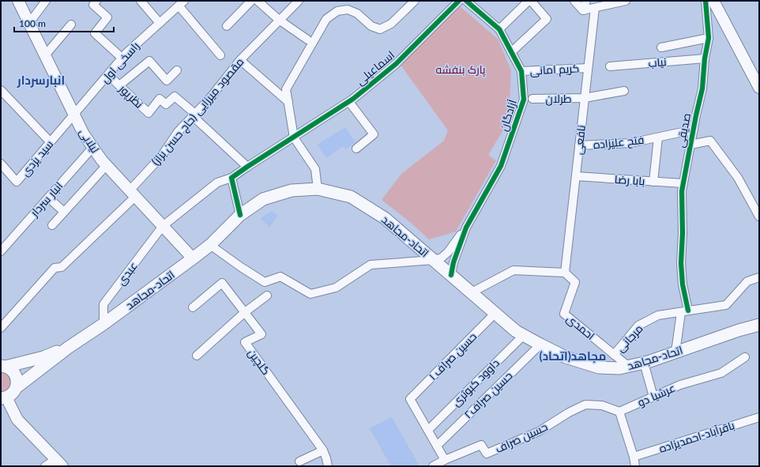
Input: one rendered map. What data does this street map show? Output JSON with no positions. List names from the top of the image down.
{
  "streets": {
    "main road": ["لیلابی", "اتحاد-مجاهد"],
    "street": [
      "راسخی اول",
      "نیاب",
      "اسماعیلی",
      "کریم امانی",
      "نظرپور",
      "طرلان",
      "مقصود میرزایی (حاج حسن بزاز)",
      "آزادگان",
      "صدیقی",
      "نافعی",
      "فتح علیزاده",
      "سید یزدی",
      "بابا رضا",
      "انبار سردار",
      "عبدی",
      "احمدی",
      "مرجانی",
      "حسین صراف ۱",
      "گلچین",
      "داوود کبوتری",
      "حسین صراف۲",
      "عرشیا دو",
      "باقرآباد-احمدیزاده",
      "حسین صراف"
    ]
  },
  "crossings": [
    ["راسخی اول", "نظرپور"],
    ["راسخی اول", "لیلابی"],
    ["راسخی اول", "سید یزدی"],
    ["نیاب", "صدیقی"],
    ["اسماعیلی", "عبدی"],
    ["کریم امانی", "آزادگان"],
    ["کریم امانی", "نافعی"],
    ["نظرپور", "مقصود میرزایی (حاج حسن بزاز)"],
    ["طرلان", "نافعی"],
    ["مقصود میرزایی (حاج حسن بزاز)", "لیلابی"],
    ["صدیقی", "فتح علیزاده"],
    ["صدیقی", "بابا رضا"],
    ["صدیقی", "مرجانی"],
    ["نافعی", "فتح علیزاده"],
    ["نافعی", "بابا رضا"],
    ["نافعی", "احمدی"],
    ["لیلابی", "سید یزدی"],
    ["لیلابی", "انبار سردار"],
    ["لیلابی", "اتحاد-مجاهد"],
    ["لیلابی", "عبدی"],
    ["اتحاد-مجاهد", "عبدی"],
    ["اتحاد-مجاهد", "احمدی"],
    ["اتحاد-مجاهد", "حسین صراف ۱"],
    ["اتحاد-مجاهد", "داوود کبوتری"],
    ["اتحاد-مجاهد", "حسین صراف۲"],
    ["احمدی", "مرجانی"],
    ["حسین صراف ۱", "داوود کبوتری"],
    ["عرشیا دو", "حسین صراف"]
  ],
  "districts": ["انبارسردار", "مجاهد(اتحاد)"],
  "parks": ["پارک بنفشه"],
  "scale_bar": "100 m"
}
